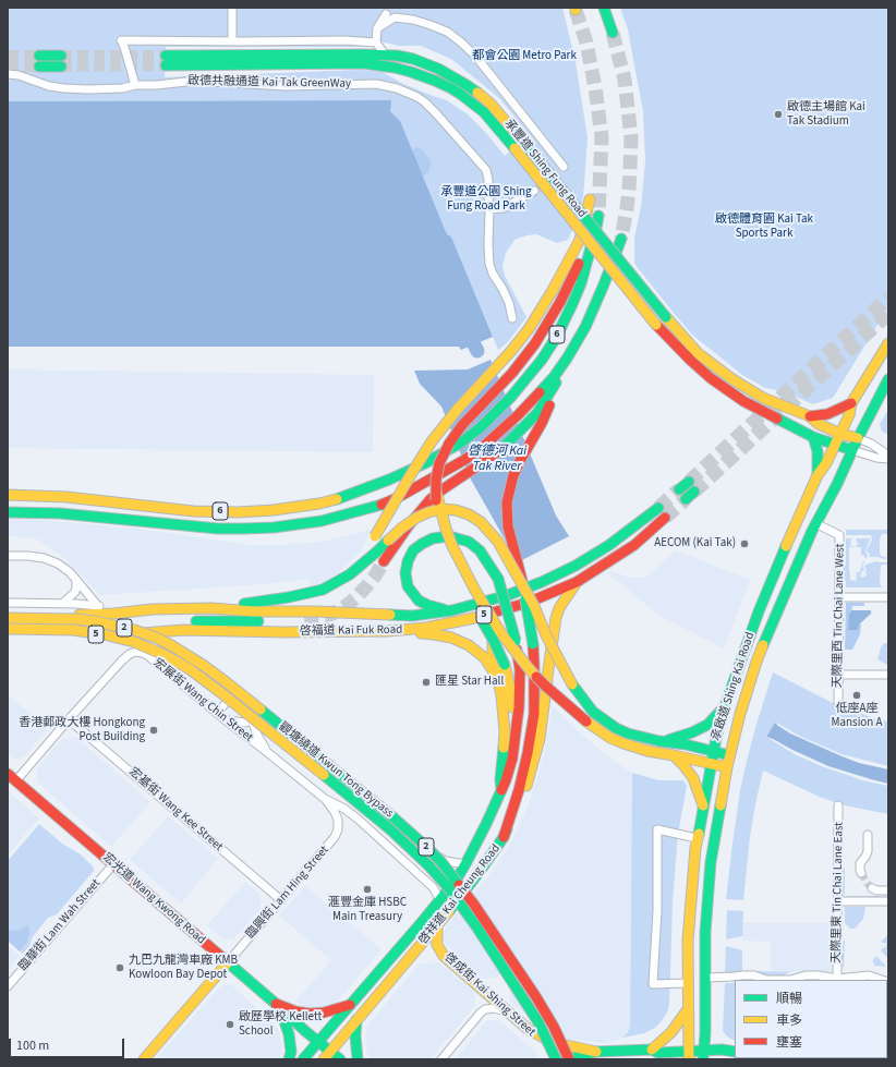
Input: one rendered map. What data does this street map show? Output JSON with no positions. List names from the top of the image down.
{
  "streets": {
    "main road": [
      "承豐道 Shing Fung Road",
      "6",
      "5",
      "2",
      "啓福道 Kai Fuk Road",
      "承啟道 Shing Kai Road",
      "觀塘繞道 Kwun Tong Bypass",
      "臨興街 Lam Hing Street",
      "啓祥道 Kai Cheung Road",
      "宏光道 Wang Kwong Road",
      "啓成街 Kai Shing Street"
    ],
    "street": [
      "啟德共融通道 Kai Tak GreenWay",
      "天際里西 Tin Chai Lane West",
      "宏展街 Wang Chin Street",
      "宏基街 Wang Kee Street",
      "天際里東 Tin Chai Lane East",
      "臨華街 Lam Wah Street"
    ]
  },
  "crossings": [
    ["承豐道 Shing Fung Road", "承啟道 Shing Kai Road"],
    ["5", "啓福道 Kai Fuk Road"],
    ["天際里西 Tin Chai Lane West", "承啟道 Shing Kai Road"],
    ["宏展街 Wang Chin Street", "宏基街 Wang Kee Street"],
    ["宏展街 Wang Chin Street", "臨興街 Lam Hing Street"],
    ["宏展街 Wang Chin Street", "宏光道 Wang Kwong Road"],
    ["觀塘繞道 Kwun Tong Bypass", "啓成街 Kai Shing Street"],
    ["宏基街 Wang Kee Street", "臨興街 Lam Hing Street"],
    ["臨興街 Lam Hing Street", "宏光道 Wang Kwong Road"],
    ["啓祥道 Kai Cheung Road", "宏光道 Wang Kwong Road"],
    ["啓祥道 Kai Cheung Road", "啓成街 Kai Shing Street"],
    ["宏光道 Wang Kwong Road", "臨華街 Lam Wah Street"]
  ],
  "water": ["啓德河 Kai Tak River"],
  "parks": ["都會公園 Metro Park", "承豐道公園 Shing Fung Road Park", "啟德體育園 Kai Tak Sports Park"],
  "places": [
    "啟德主場館 Kai Tak Stadium",
    "AECOM (Kai Tak)",
    "匯星 Star Hall",
    "低座A座 Mansion A",
    "香港郵政大樓 Hongkong Post Building",
    "滙豐金庫 HSBC Main Treasury",
    "九巴九龍灣車廠 KMB Kowloon Bay Depot",
    "啟歷學校 Kellett School"
  ],
  "legend": ["順暢", "車多", "壅塞"],
  "scale_bar": "100 m"
}
